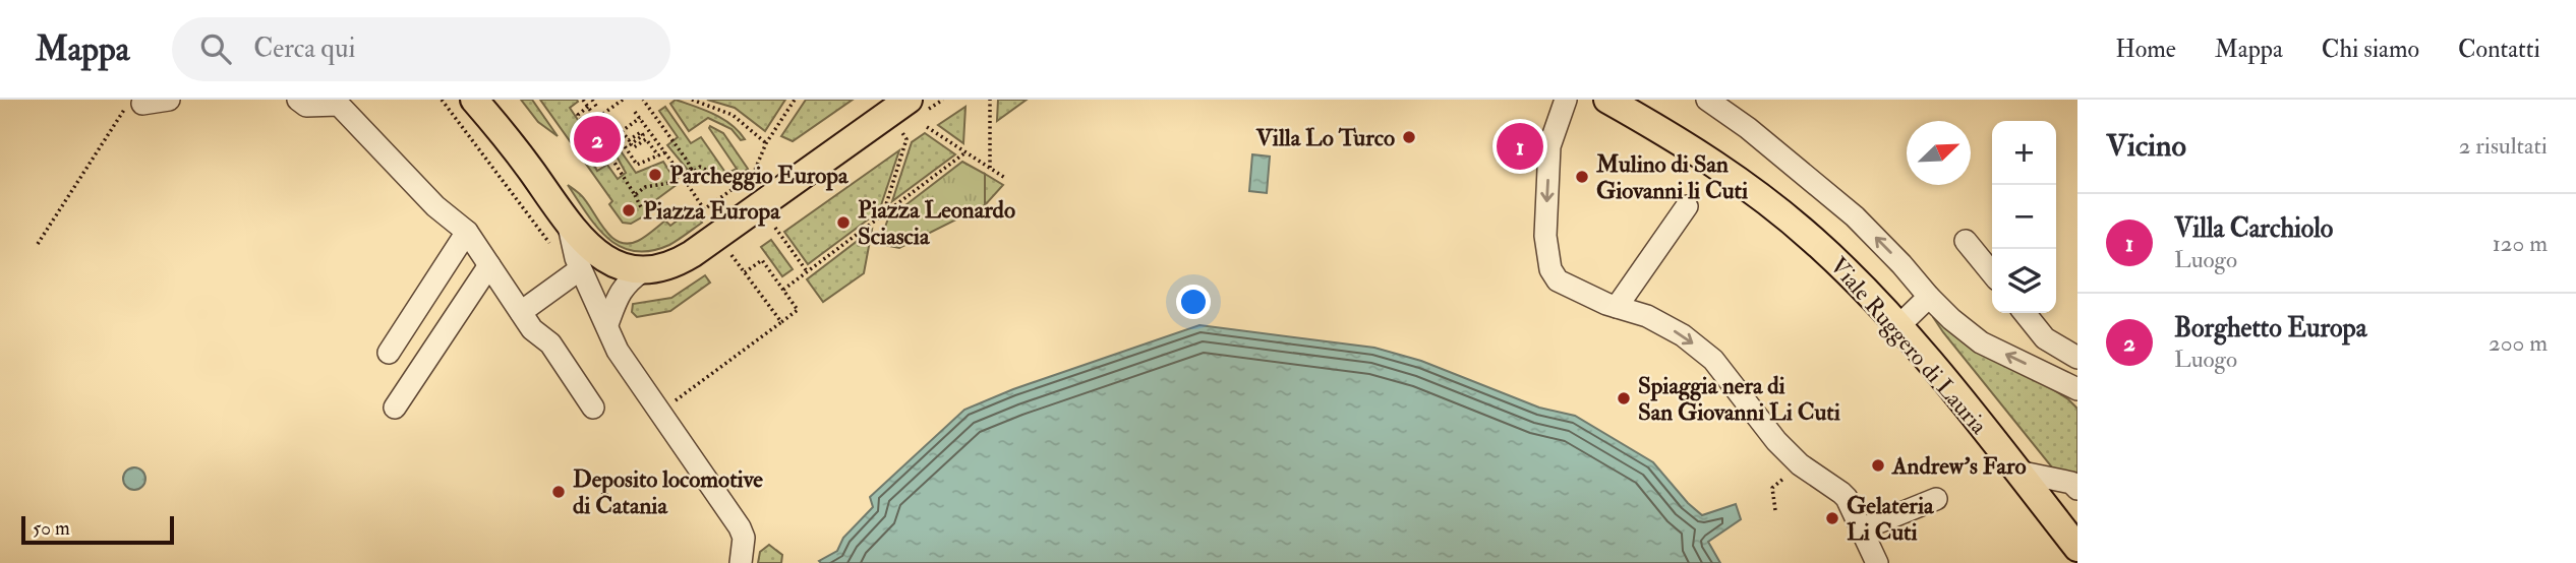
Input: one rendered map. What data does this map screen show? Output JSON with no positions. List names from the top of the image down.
{
  "streets": {
    "main road": ["Viale Ruggero di Lauria"]
  },
  "places": [
    "Villa Lo Turco",
    "Parcheggio Europa",
    "Mulino di San Giovanni li Cuti",
    "Piazza Europa",
    "Piazza Leonardo Sciascia",
    "Spiaggia nera di San Giovanni Li Cuti",
    "Andrew's Faro",
    "Deposito locomotive di Catania",
    "Gelateria Li Cuti"
  ],
  "scale_bar": "50 m",
  "north": "top right",
  "page": {
    "header": "Mappa",
    "search": "Cerca qui",
    "nav": [
      "Home",
      "Mappa",
      "Chi siamo",
      "Contatti"
    ],
    "heading": ["Vicino", "2 risultati"],
    "pins": ["2", "1"],
    "map_buttons": ["+", "−"],
    "list": [
      {
        "mark": "1",
        "name": "Villa Carchiolo",
        "note": "Luogo",
        "value": "120 m"
      },
      {
        "mark": "2",
        "name": "Borghetto Europa",
        "note": "Luogo",
        "value": "200 m"
      }
    ],
    "scale": "50 m"
  }
}
